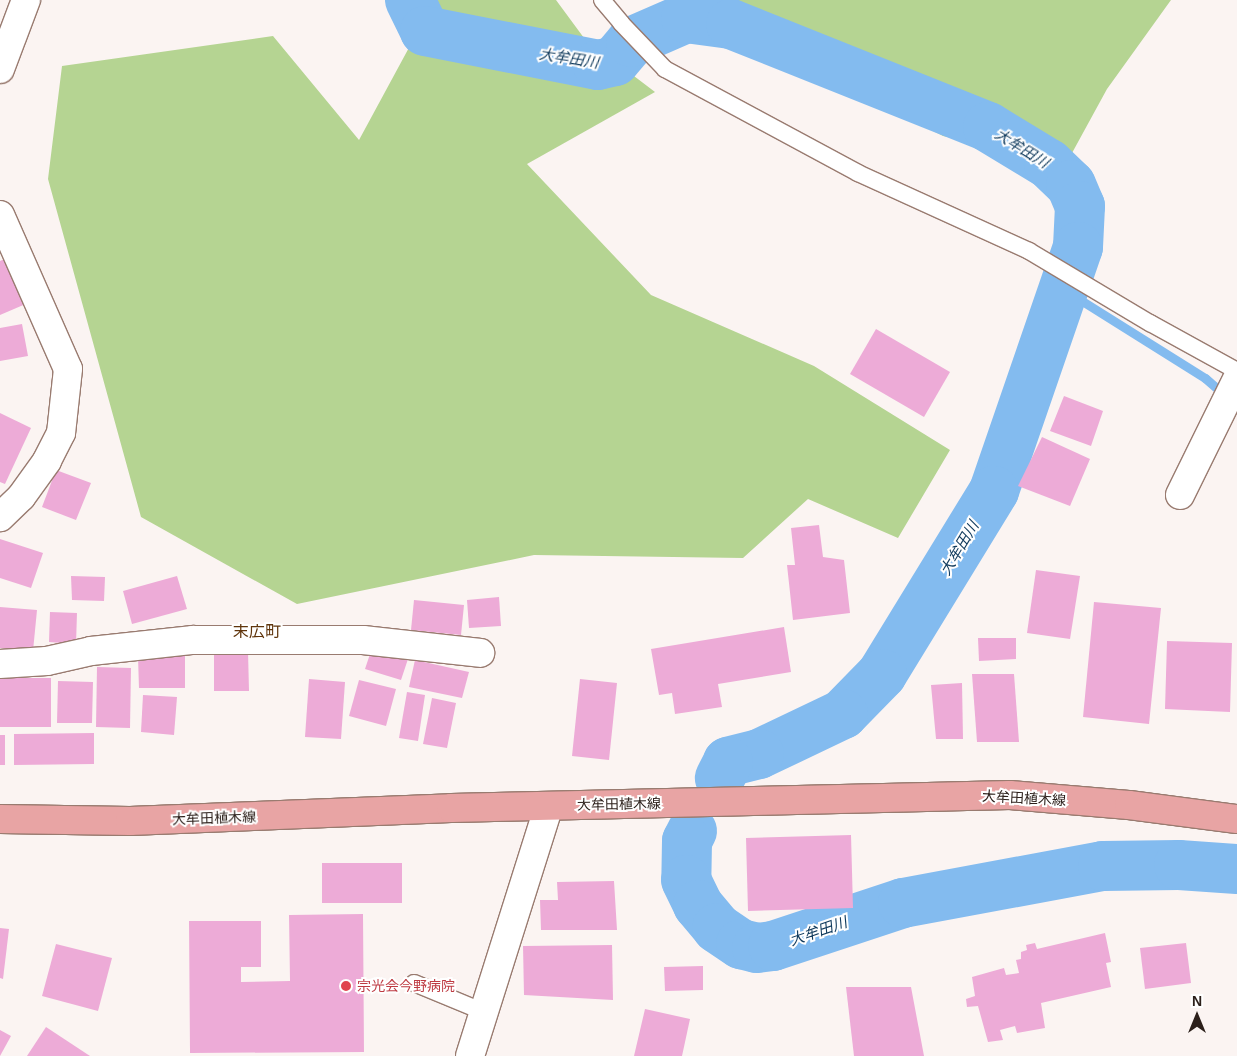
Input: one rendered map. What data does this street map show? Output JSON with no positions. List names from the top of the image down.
{
  "streets": {
    "main road": ["大牟田植木線"]
  },
  "districts": ["末広町"],
  "water": ["大牟田川"],
  "places": ["宗光会今野病院"],
  "north": "top"
}
